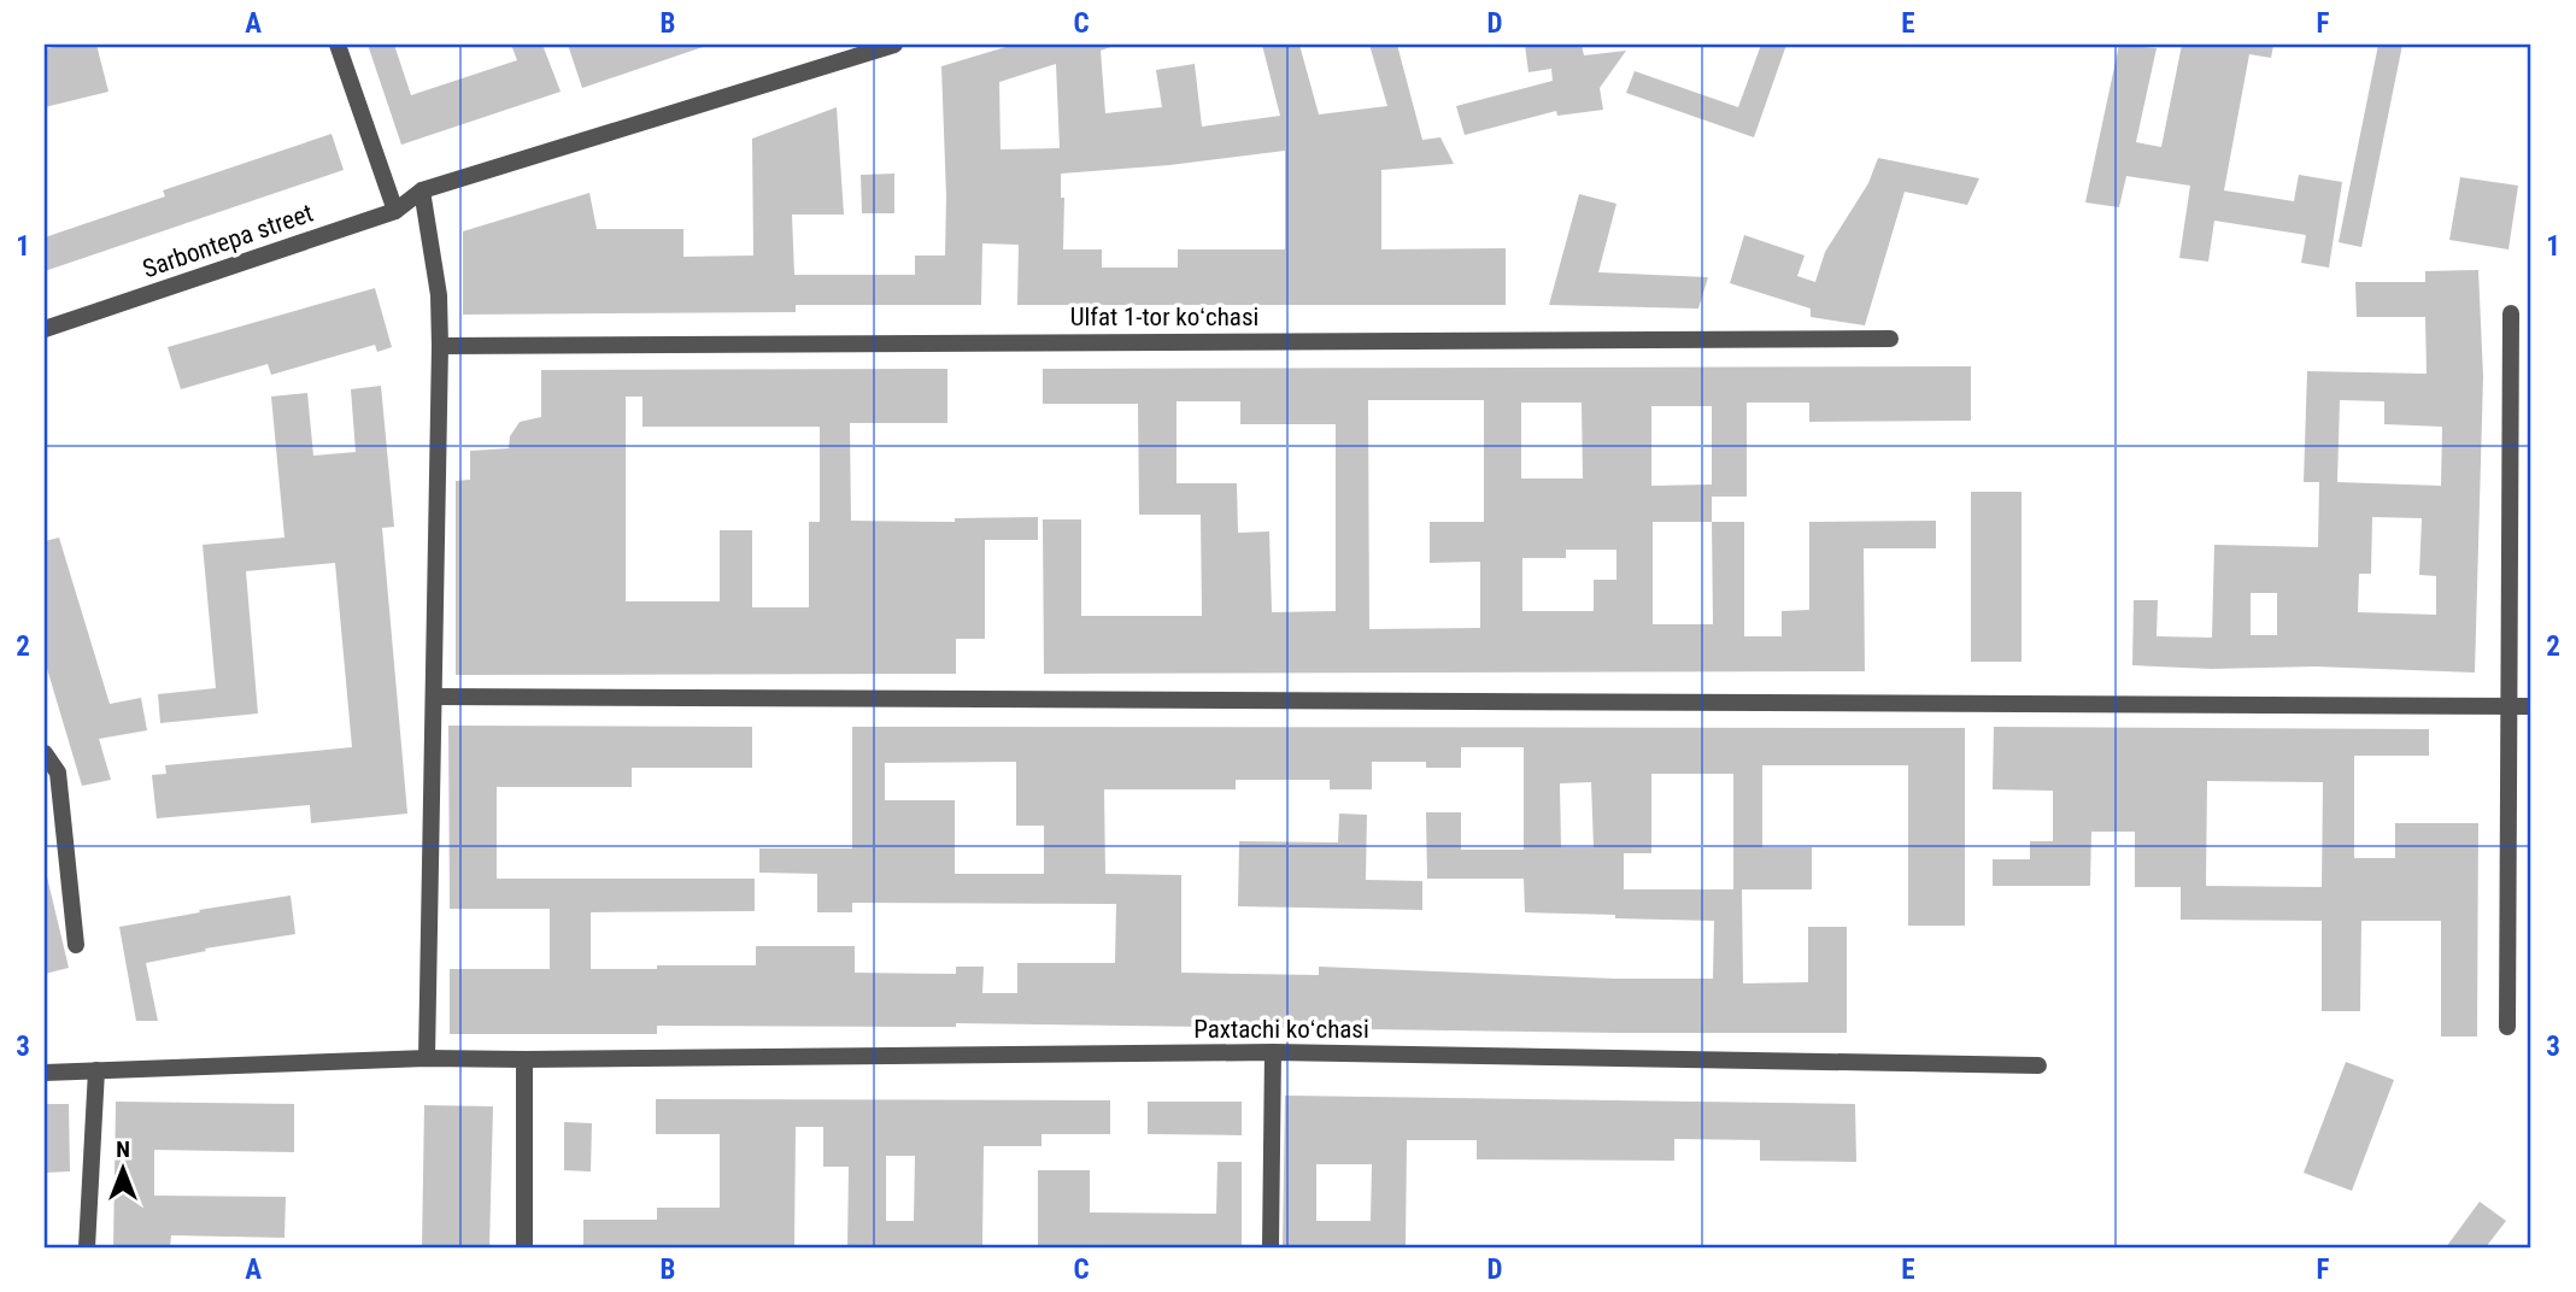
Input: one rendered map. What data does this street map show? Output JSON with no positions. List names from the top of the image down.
{
  "streets": {
    "street": ["Sarbontepa street", "Ulfat 1-tor koʻchasi", "Paxtachi koʻchasi"]
  },
  "north": "top",
  "grid": {
    "columns": [
      "A",
      "B",
      "C",
      "D",
      "E",
      "F"
    ],
    "rows": ["1", "2", "3"]
  }
}
